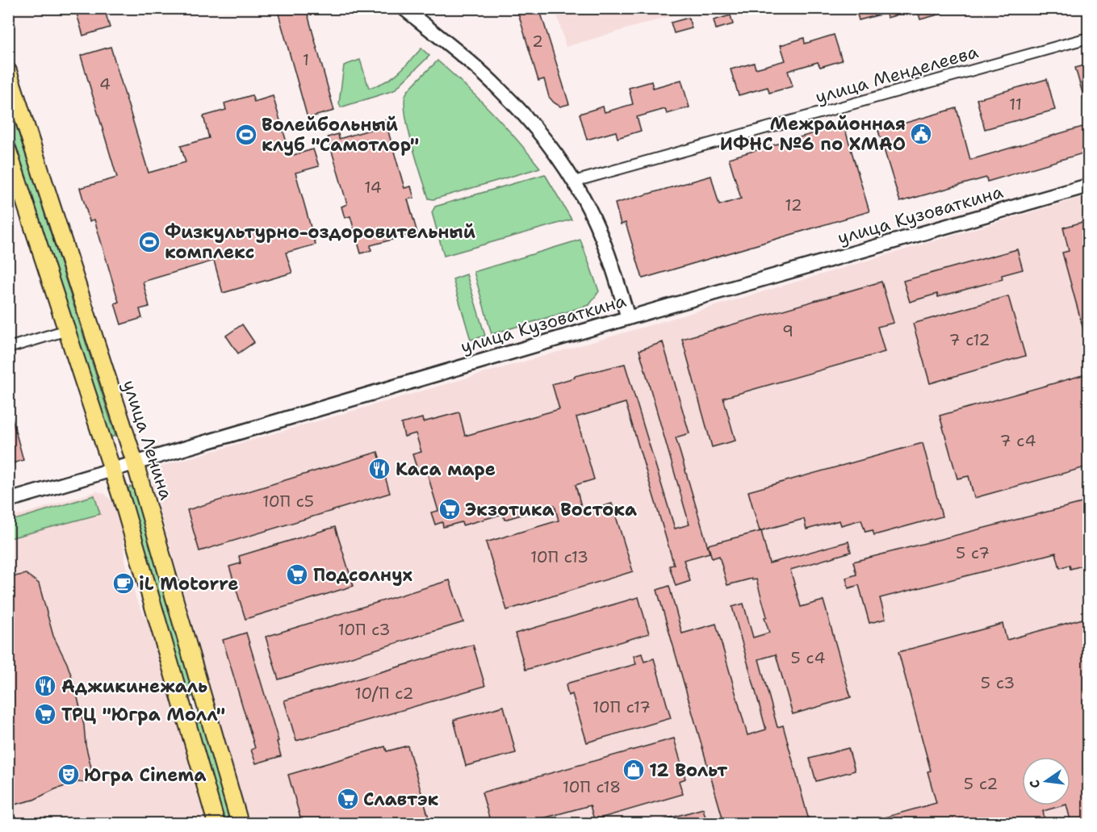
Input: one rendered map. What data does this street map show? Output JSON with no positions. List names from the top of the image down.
{
  "streets": {
    "main road": ["улица Кузоваткина", "улица Ленина"],
    "street": ["улица Менделеева"]
  },
  "crossings": [
    ["улица Кузоваткина", "улица Ленина"]
  ],
  "places": {
    "public building": ["Межрайонная ИФНС №6 по ХМАО"],
    "sports": ["Волейбольный клуб \"Самотлор\"", "Физкультурно-оздоровительный комплекс"],
    "restaurant": ["Каса маре", "Аджикинежаль"],
    "supermarket": [
      "Экзотика Востока",
      "Подсолнух",
      "ТРЦ \"Югра Молл\"",
      "Славтэк"
    ],
    "cafe": ["iL Motorre"],
    "shop": ["12 Вольт"],
    "theatre": ["Югра Cinema"]
  },
  "house_numbers": [
    "2",
    "1",
    "4",
    "11",
    "14",
    "12",
    "9",
    "7 с12",
    "7 с4",
    "10П с5",
    "5 с7",
    "10П с13",
    "10П с3",
    "5 с4",
    "5 с3",
    "10/П с2",
    "10П с17",
    "5 с2",
    "10П с18"
  ],
  "north": "left"
}
